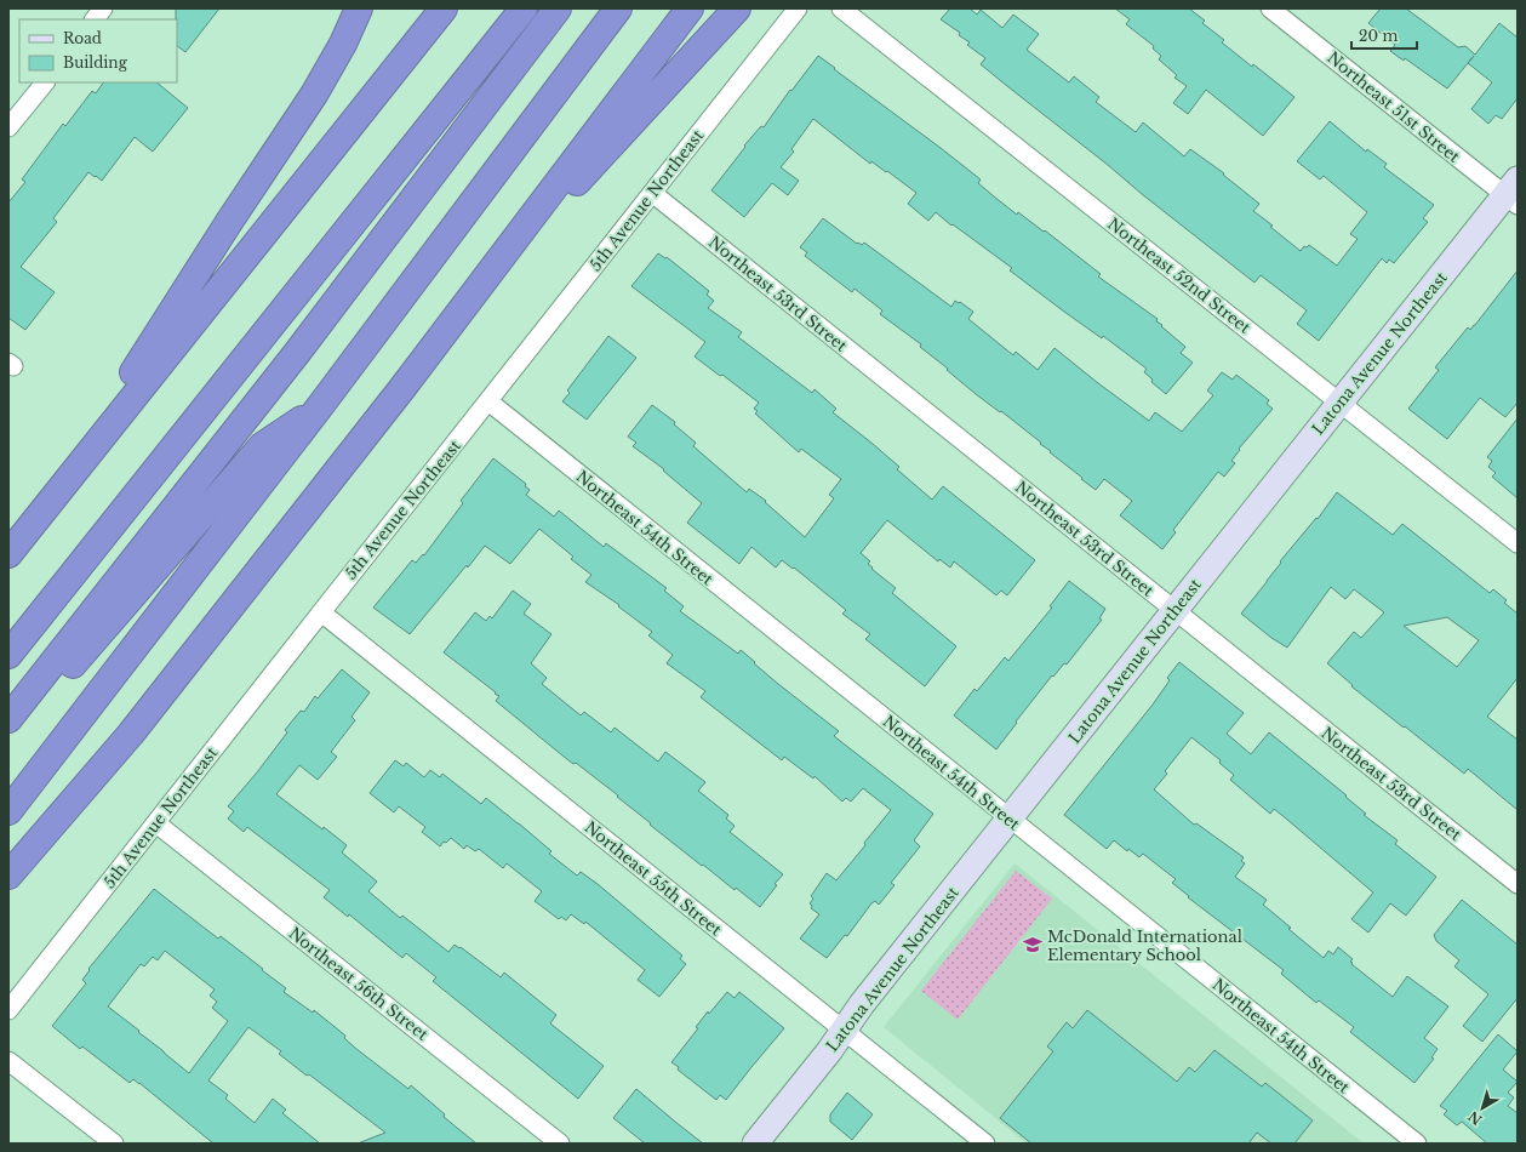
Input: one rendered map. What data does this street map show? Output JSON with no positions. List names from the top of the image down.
{
  "streets": {
    "street": [
      "Northeast 51st Street",
      "5th Avenue Northeast",
      "Northeast 52nd Street",
      "Northeast 53rd Street",
      "Latona Avenue Northeast",
      "Northeast 54th Street",
      "Northeast 55th Street",
      "Northeast 56th Street"
    ]
  },
  "crossings": [
    ["Northeast 51st Street", "Latona Avenue Northeast"],
    ["5th Avenue Northeast", "Northeast 53rd Street"],
    ["5th Avenue Northeast", "Northeast 54th Street"],
    ["5th Avenue Northeast", "Northeast 55th Street"],
    ["5th Avenue Northeast", "Northeast 56th Street"],
    ["Northeast 52nd Street", "Latona Avenue Northeast"],
    ["Northeast 53rd Street", "Latona Avenue Northeast"],
    ["Latona Avenue Northeast", "Northeast 54th Street"],
    ["Latona Avenue Northeast", "Northeast 55th Street"]
  ],
  "places": {
    "school or university": ["McDonald International Elementary School"]
  },
  "legend": ["Road", "Building"],
  "scale_bar": "20 m",
  "north": "bottom left"
}
